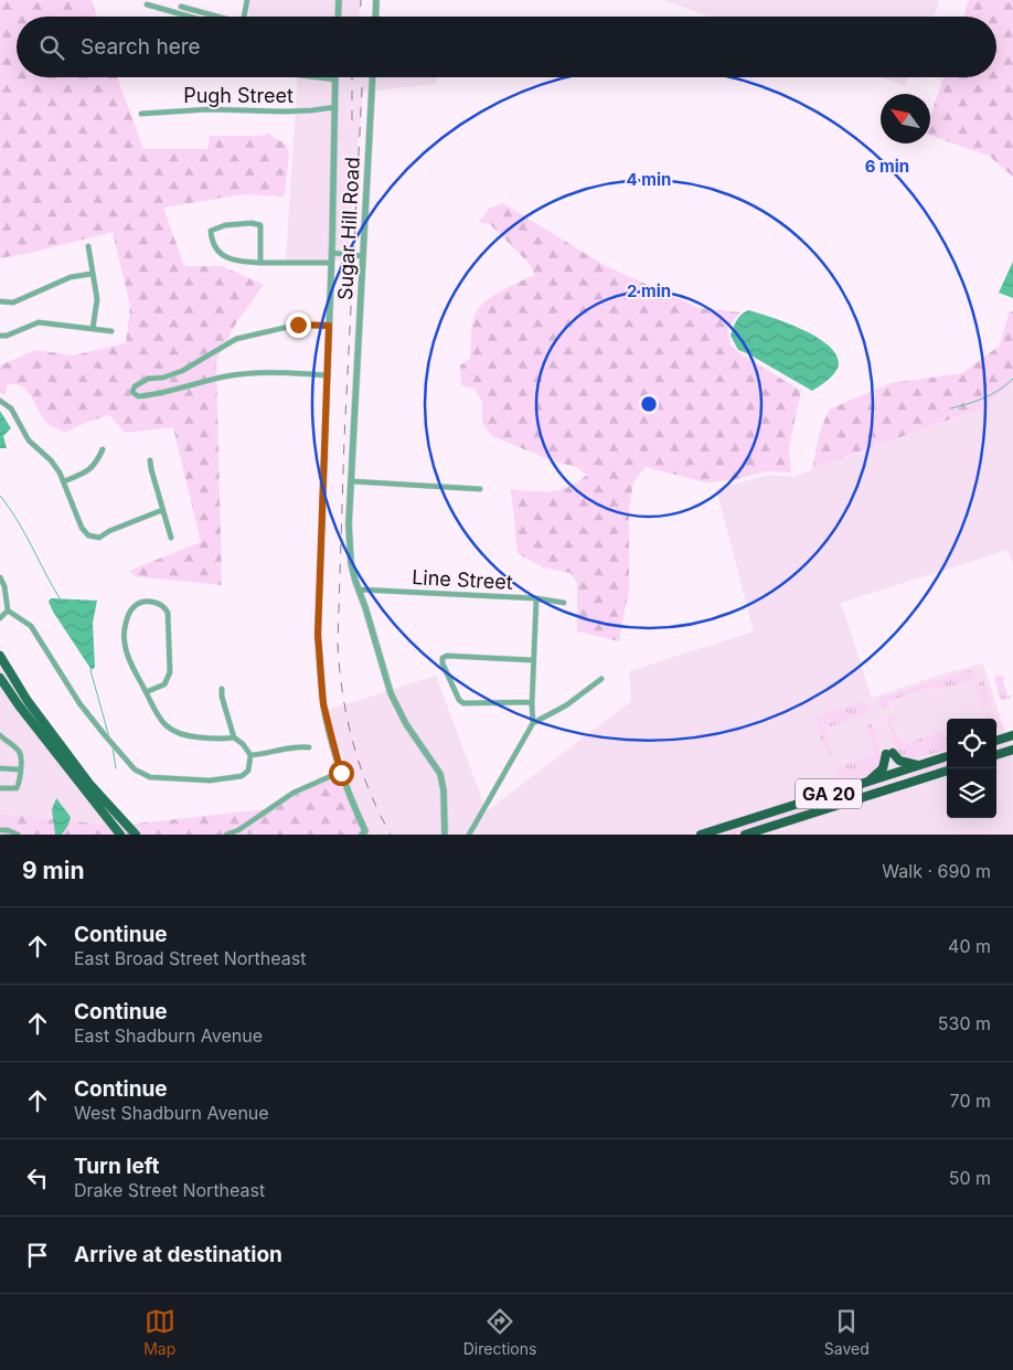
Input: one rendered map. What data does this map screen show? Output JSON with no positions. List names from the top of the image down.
{
  "streets": {
    "highway": ["GA 20"],
    "street": ["Pugh Street", "Sugar Hill Road", "Line Street"]
  },
  "crossings": [
    ["Sugar Hill Road", "Line Street"]
  ],
  "north": "top left",
  "page": {
    "search": "Search here",
    "heading": ["9 min", "Walk · 690 m"],
    "list": [
      ["Continue", "East Broad Street Northeast", "40 m"],
      ["Continue", "East Shadburn Avenue", "530 m"],
      ["Continue", "West Shadburn Avenue", "70 m"],
      ["Turn left", "Drake Street Northeast", "50 m"],
      "Arrive at destination"
    ],
    "nav": ["Map", "Directions", "Saved"]
  },
  "rings": ["6 min", "4 min", "2 min"]
}
